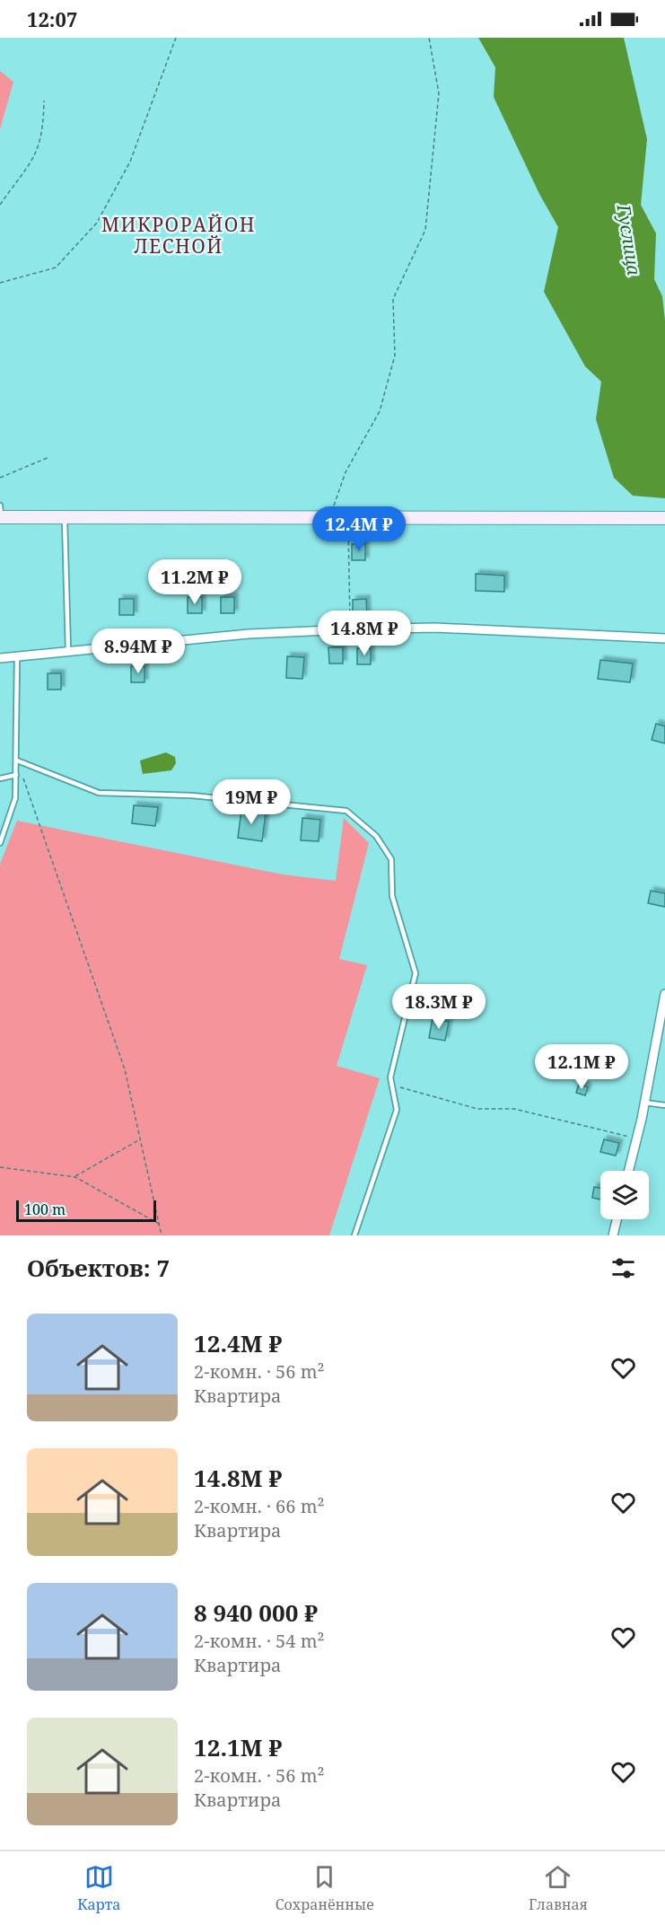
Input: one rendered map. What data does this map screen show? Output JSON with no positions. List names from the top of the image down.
{
  "districts": ["МИКРОРАЙОН ЛЕСНОЙ"],
  "water": ["Гуслица"],
  "scale_bar": "100 m",
  "page": {
    "status": "12:07",
    "price": [
      "12.4M ₽",
      "11.2M ₽",
      "14.8M ₽",
      "8.94M ₽",
      "19M ₽",
      "18.3M ₽",
      "12.1M ₽"
    ],
    "scale": "100 m",
    "heading": "Объектов: 7",
    "list": [
      {
        "name": "12.4M ₽",
        "note": "2-комн. · 56 m² · Квартира"
      },
      {
        "name": "14.8M ₽",
        "note": "2-комн. · 66 m² · Квартира"
      },
      {
        "name": "8 940 000 ₽",
        "note": "2-комн. · 54 m² · Квартира"
      },
      {
        "name": "12.1M ₽",
        "note": "2-комн. · 56 m² · Квартира"
      }
    ],
    "tabs": ["Карта", "Сохранённые", "Главная"]
  }
}
